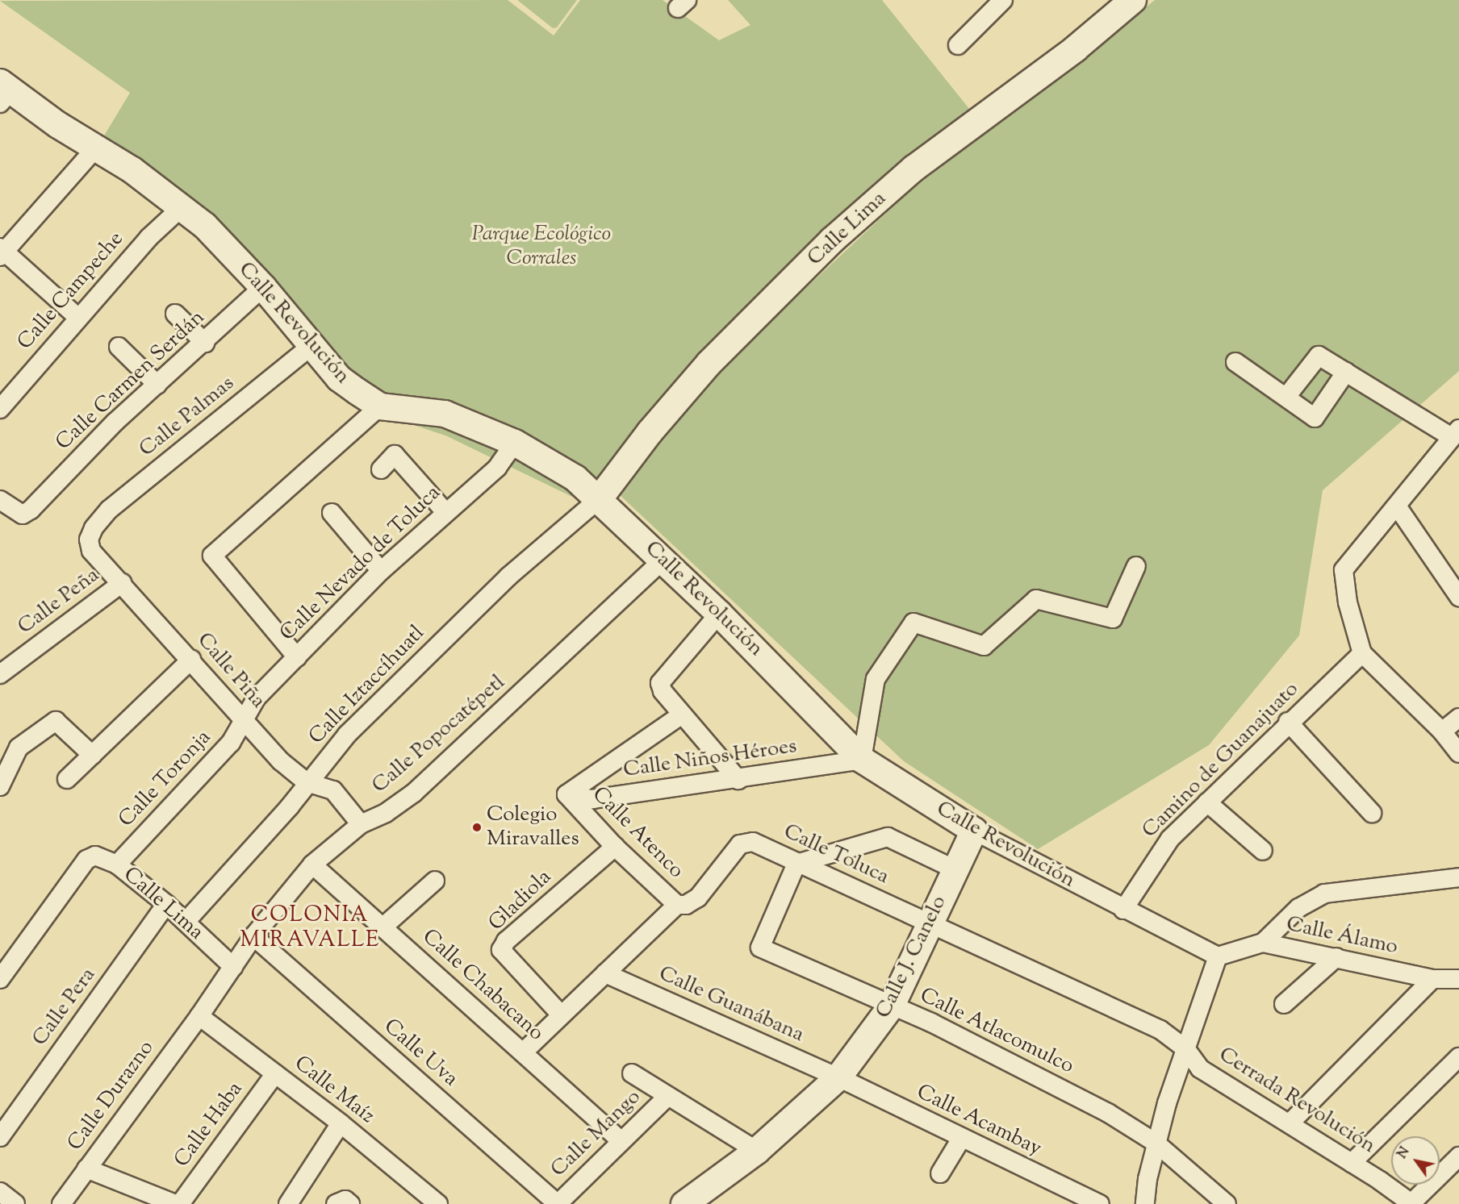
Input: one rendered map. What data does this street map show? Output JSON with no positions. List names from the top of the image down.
{
  "streets": {
    "street": [
      "Calle Lima",
      "Calle Campeche",
      "Calle Revolución",
      "Calle Carmen Serdán",
      "Calle Palmas",
      "Calle Nevado de Toluca",
      "Calle Peña",
      "Calle Piña",
      "Calle Iztaccíhuatl",
      "Calle Popocatépetl",
      "Calle Niños Héroes",
      "Camino de Guanajuato",
      "Calle Toronja",
      "Calle Atenco",
      "Calle Toluca",
      "Gladiola",
      "Calle Álamo",
      "Calle J. Canelo",
      "Calle Chabacano",
      "Calle Guanábana",
      "Calle Pera",
      "Calle Atlacomulco",
      "Calle Uva",
      "Calle Maíz",
      "Calle Durazno",
      "Cerrada Revolución",
      "Calle Acambay",
      "Calle Haba",
      "Calle Mango"
    ]
  },
  "crossings": [
    ["Calle Lima", "Calle Revolución"],
    ["Calle Lima", "Calle Iztaccíhuatl"],
    ["Calle Lima", "Calle Popocatépetl"],
    ["Calle Lima", "Calle Toronja"],
    ["Calle Lima", "Calle Pera"],
    ["Calle Campeche", "Calle Revolución"],
    ["Calle Revolución", "Calle Carmen Serdán"],
    ["Calle Revolución", "Calle Palmas"],
    ["Calle Revolución", "Calle Nevado de Toluca"],
    ["Calle Revolución", "Calle Iztaccíhuatl"],
    ["Calle Revolución", "Calle Popocatépetl"],
    ["Calle Revolución", "Calle Niños Héroes"],
    ["Calle Revolución", "Camino de Guanajuato"],
    ["Calle Revolución", "Calle Álamo"],
    ["Calle Revolución", "Calle J. Canelo"],
    ["Calle Palmas", "Calle Piña"],
    ["Calle Nevado de Toluca", "Calle Piña"],
    ["Calle Nevado de Toluca", "Calle Toronja"],
    ["Calle Peña", "Calle Piña"],
    ["Calle Piña", "Calle Iztaccíhuatl"],
    ["Calle Piña", "Calle Popocatépetl"],
    ["Calle Piña", "Calle Toronja"],
    ["Calle Popocatépetl", "Calle Chabacano"],
    ["Calle Popocatépetl", "Calle Uva"],
    ["Calle Popocatépetl", "Calle Maíz"],
    ["Calle Popocatépetl", "Calle Durazno"],
    ["Calle Niños Héroes", "Calle Atenco"],
    ["Calle Atenco", "Calle Toluca"],
    ["Calle Atenco", "Gladiola"],
    ["Calle Toluca", "Gladiola"],
    ["Calle Toluca", "Calle J. Canelo"],
    ["Calle Toluca", "Calle Chabacano"],
    ["Calle Toluca", "Calle Guanábana"],
    ["Calle Toluca", "Calle Atlacomulco"],
    ["Calle Toluca", "Cerrada Revolución"],
    ["Calle J. Canelo", "Calle Guanábana"],
    ["Calle J. Canelo", "Calle Atlacomulco"],
    ["Calle J. Canelo", "Calle Acambay"],
    ["Calle Chabacano", "Calle Mango"],
    ["Calle Guanábana", "Calle Acambay"],
    ["Calle Uva", "Calle Mango"],
    ["Calle Maíz", "Calle Durazno"],
    ["Calle Maíz", "Calle Haba"]
  ],
  "districts": ["COLONIA MIRAVALLE"],
  "parks": ["Parque Ecológico Corrales"],
  "places": ["Colegio Miravalles"],
  "north": "top left"
}
